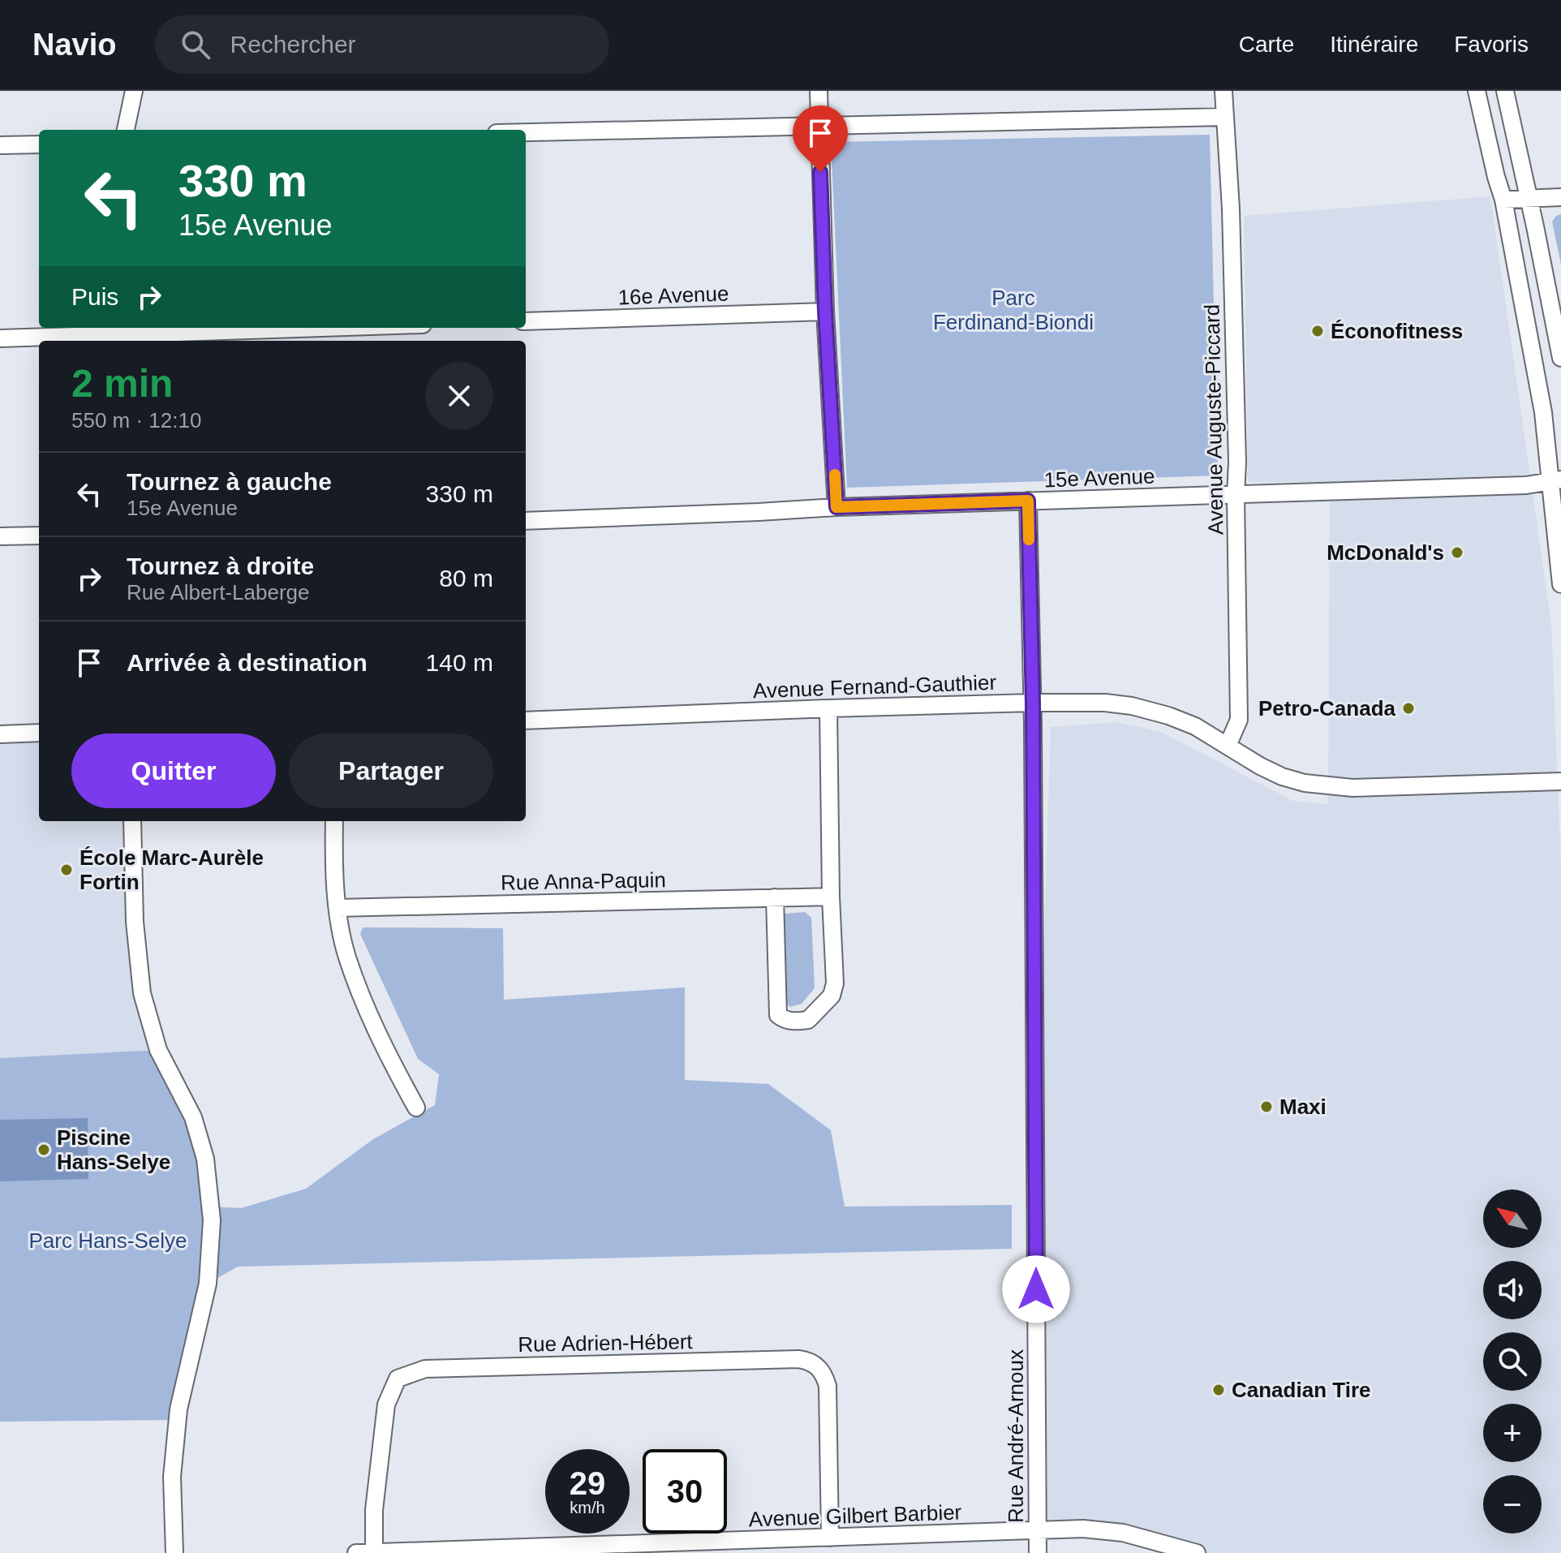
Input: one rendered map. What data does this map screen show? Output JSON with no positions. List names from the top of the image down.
{
  "streets": {
    "street": [
      "16e Avenue",
      "Avenue Auguste-Piccard",
      "15e Avenue",
      "Avenue Fernand-Gauthier",
      "Rue Anna-Paquin",
      "Rue Adrien-Hébert",
      "Rue André-Arnoux",
      "Avenue Gilbert Barbier"
    ]
  },
  "crossings": [
    ["Avenue Auguste-Piccard", "15e Avenue"],
    ["Avenue Auguste-Piccard", "Avenue Fernand-Gauthier"],
    ["15e Avenue", "Rue André-Arnoux"],
    ["Avenue Fernand-Gauthier", "Rue André-Arnoux"],
    ["Rue Adrien-Hébert", "Avenue Gilbert Barbier"],
    ["Rue André-Arnoux", "Avenue Gilbert Barbier"]
  ],
  "parks": ["Parc Ferdinand-Biondi", "Parc Hans-Selye"],
  "places": [
    "Éconofitness",
    "McDonald's",
    "Petro-Canada",
    "École Marc-Aurèle Fortin",
    "Maxi",
    "Piscine Hans-Selye",
    "Canadian Tire"
  ],
  "north": "top left",
  "page": {
    "header": "Navio",
    "search": "Rechercher",
    "nav": ["Carte", "Itinéraire", "Favoris"],
    "turn": ["330 m", "15e Avenue"],
    "then": "Puis",
    "heading": ["2 min", "550 m · 12:10"],
    "list": [
      {
        "name": "Tournez à gauche",
        "note": "15e Avenue",
        "value": "330 m"
      },
      {
        "name": "Tournez à droite",
        "note": "Rue Albert-Laberge",
        "value": "80 m"
      },
      {
        "name": "Arrivée à destination",
        "value": "140 m"
      }
    ],
    "buttons": ["Quitter", "Partager"],
    "map_buttons": ["+", "−"],
    "speed": "29 km/h",
    "limit": "30"
  }
}
